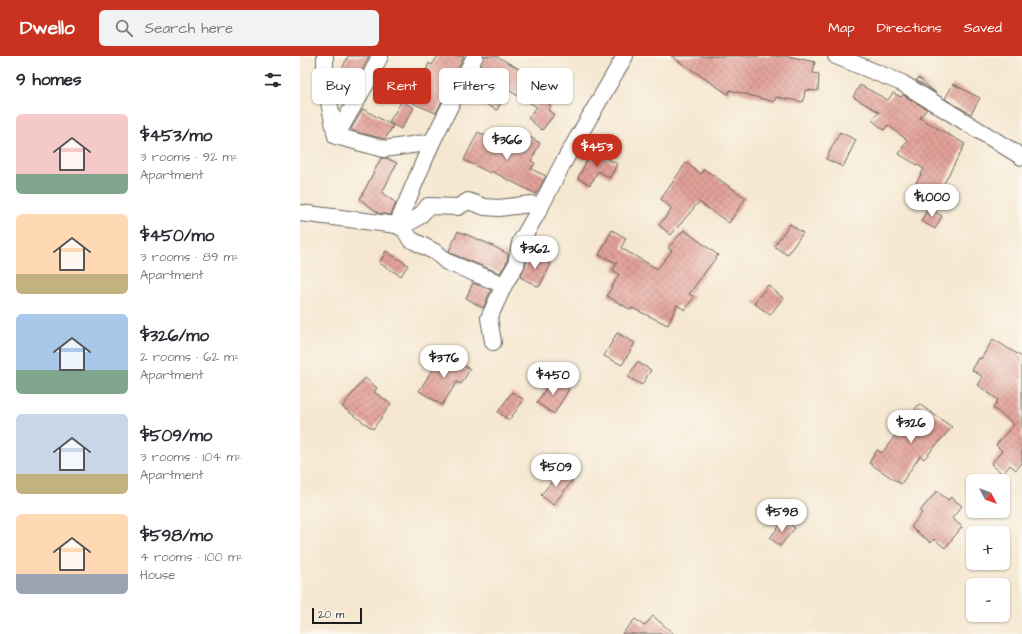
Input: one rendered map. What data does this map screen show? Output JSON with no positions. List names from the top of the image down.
{
  "scale_bar": "20 m",
  "north": "bottom right",
  "page": {
    "header": "Dwello",
    "search": "Search here",
    "nav": ["Map", "Directions", "Saved"],
    "heading": "9 homes",
    "chip": [
      "Buy",
      "Rent",
      "Filters",
      "New"
    ],
    "list": [
      {
        "name": "$453/mo",
        "note": "3 rooms · 92 m² · Apartment"
      },
      {
        "name": "$450/mo",
        "note": "3 rooms · 89 m² · Apartment"
      },
      {
        "name": "$326/mo",
        "note": "2 rooms · 62 m² · Apartment"
      },
      {
        "name": "$509/mo",
        "note": "3 rooms · 104 m² · Apartment"
      },
      {
        "name": "$598/mo",
        "note": "4 rooms · 100 m² · House"
      }
    ],
    "price": [
      "$366",
      "$453",
      "$1,000",
      "$362",
      "$376",
      "$450",
      "$326",
      "$509",
      "$598"
    ],
    "map_buttons": ["+", "−"],
    "scale": "20 m"
  }
}
